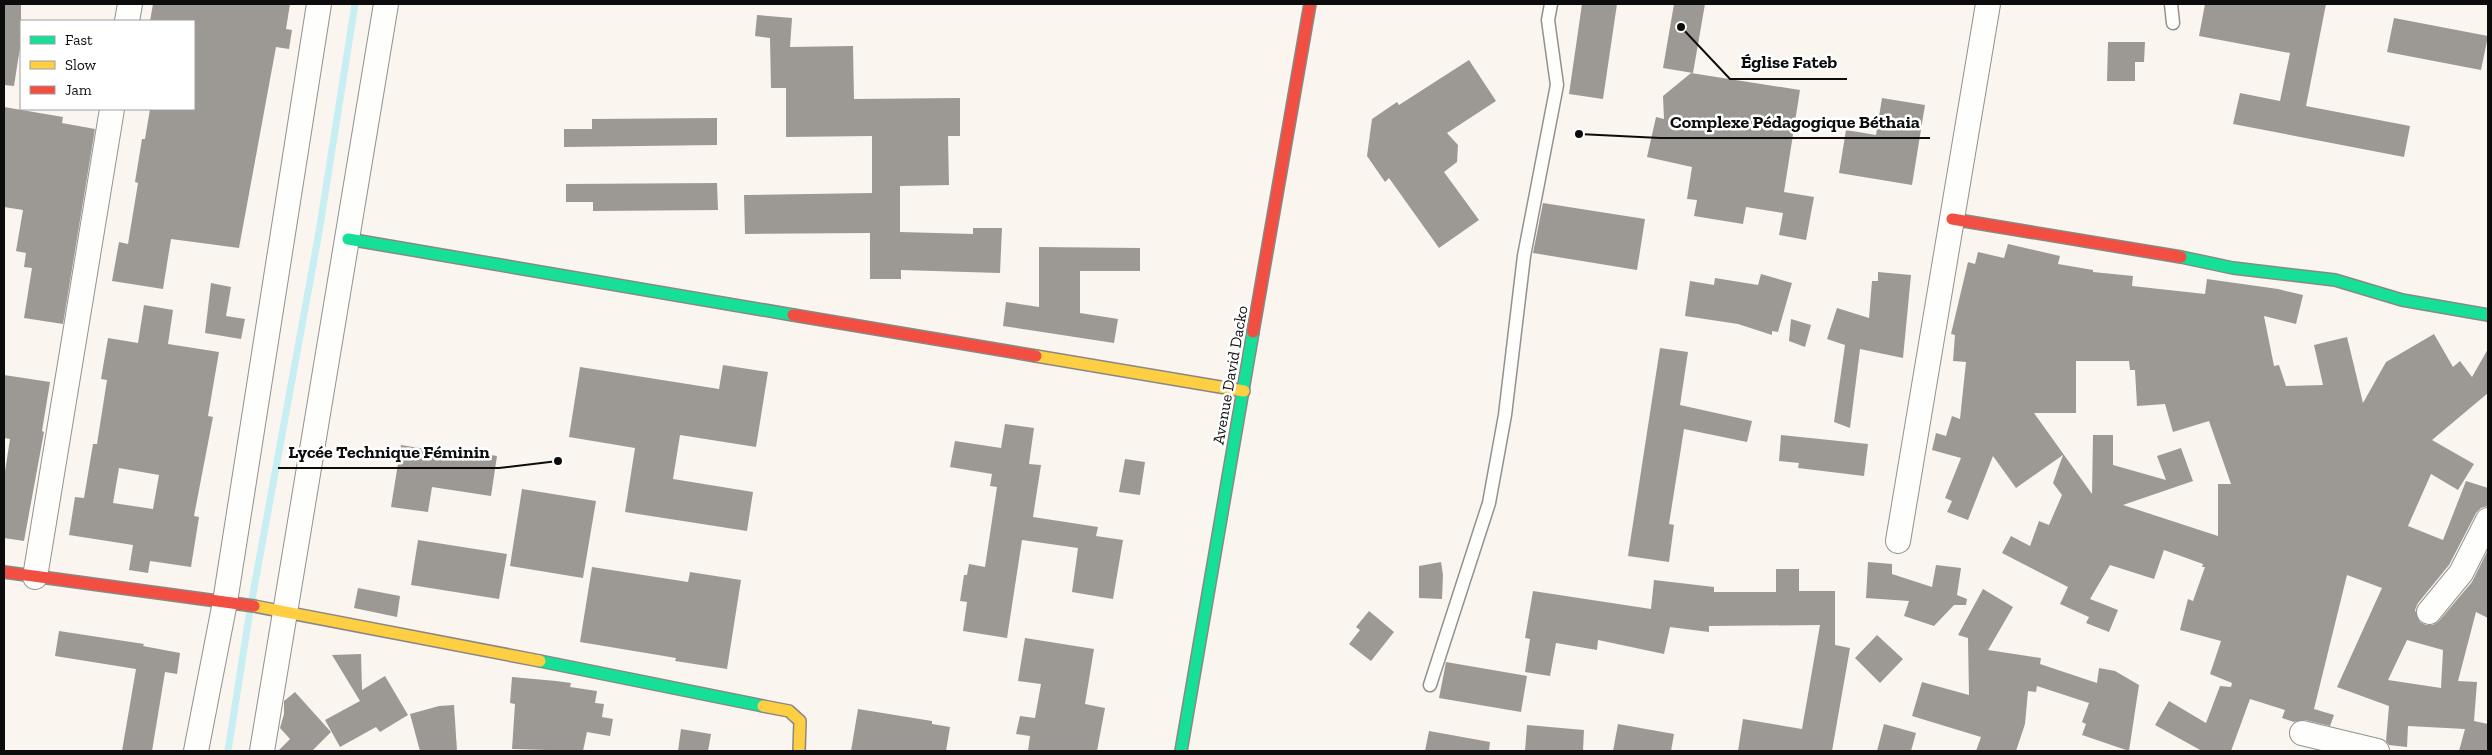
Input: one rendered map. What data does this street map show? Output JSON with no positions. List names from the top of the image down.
{
  "streets": {
    "street": ["Avenue David Dacko"]
  },
  "places": ["Église Fateb", "Complexe Pédagogique Béthaia", "Lycée Technique Féminin"],
  "legend": ["Fast", "Slow", "Jam"]
}
